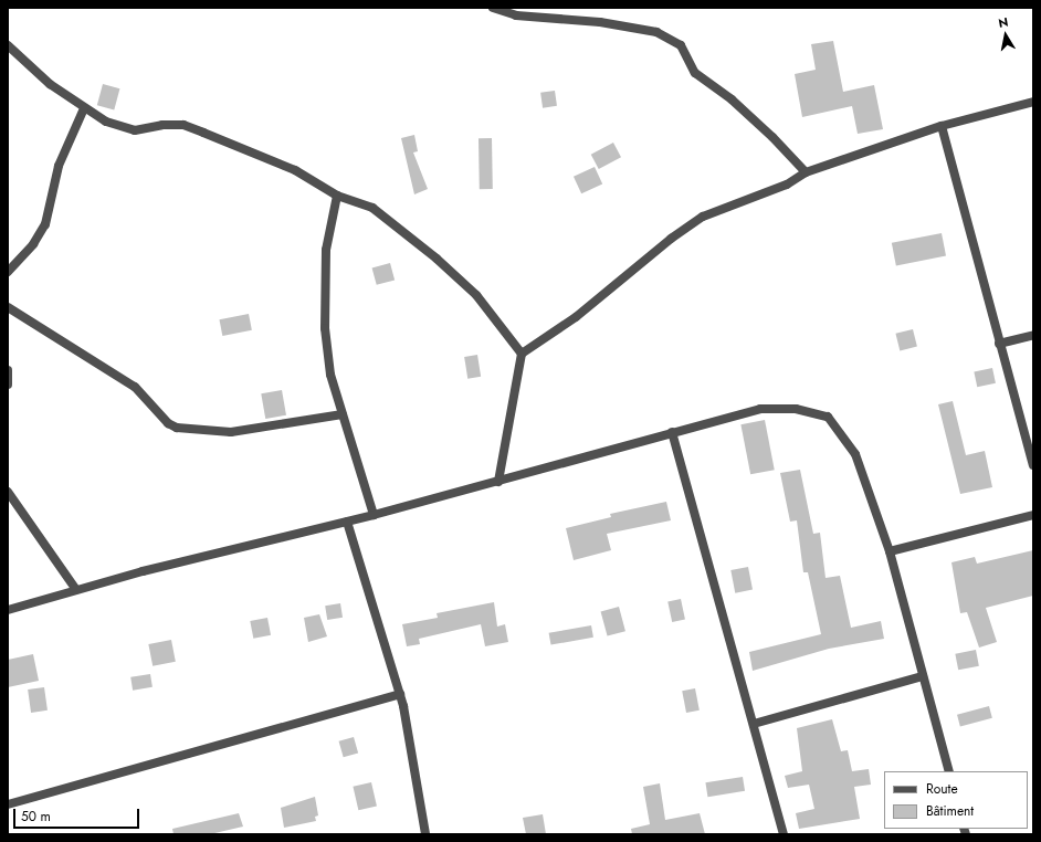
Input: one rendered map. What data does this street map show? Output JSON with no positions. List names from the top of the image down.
{
  "legend": ["Route", "Bâtiment"],
  "scale_bar": "50 m",
  "north": "top"
}
